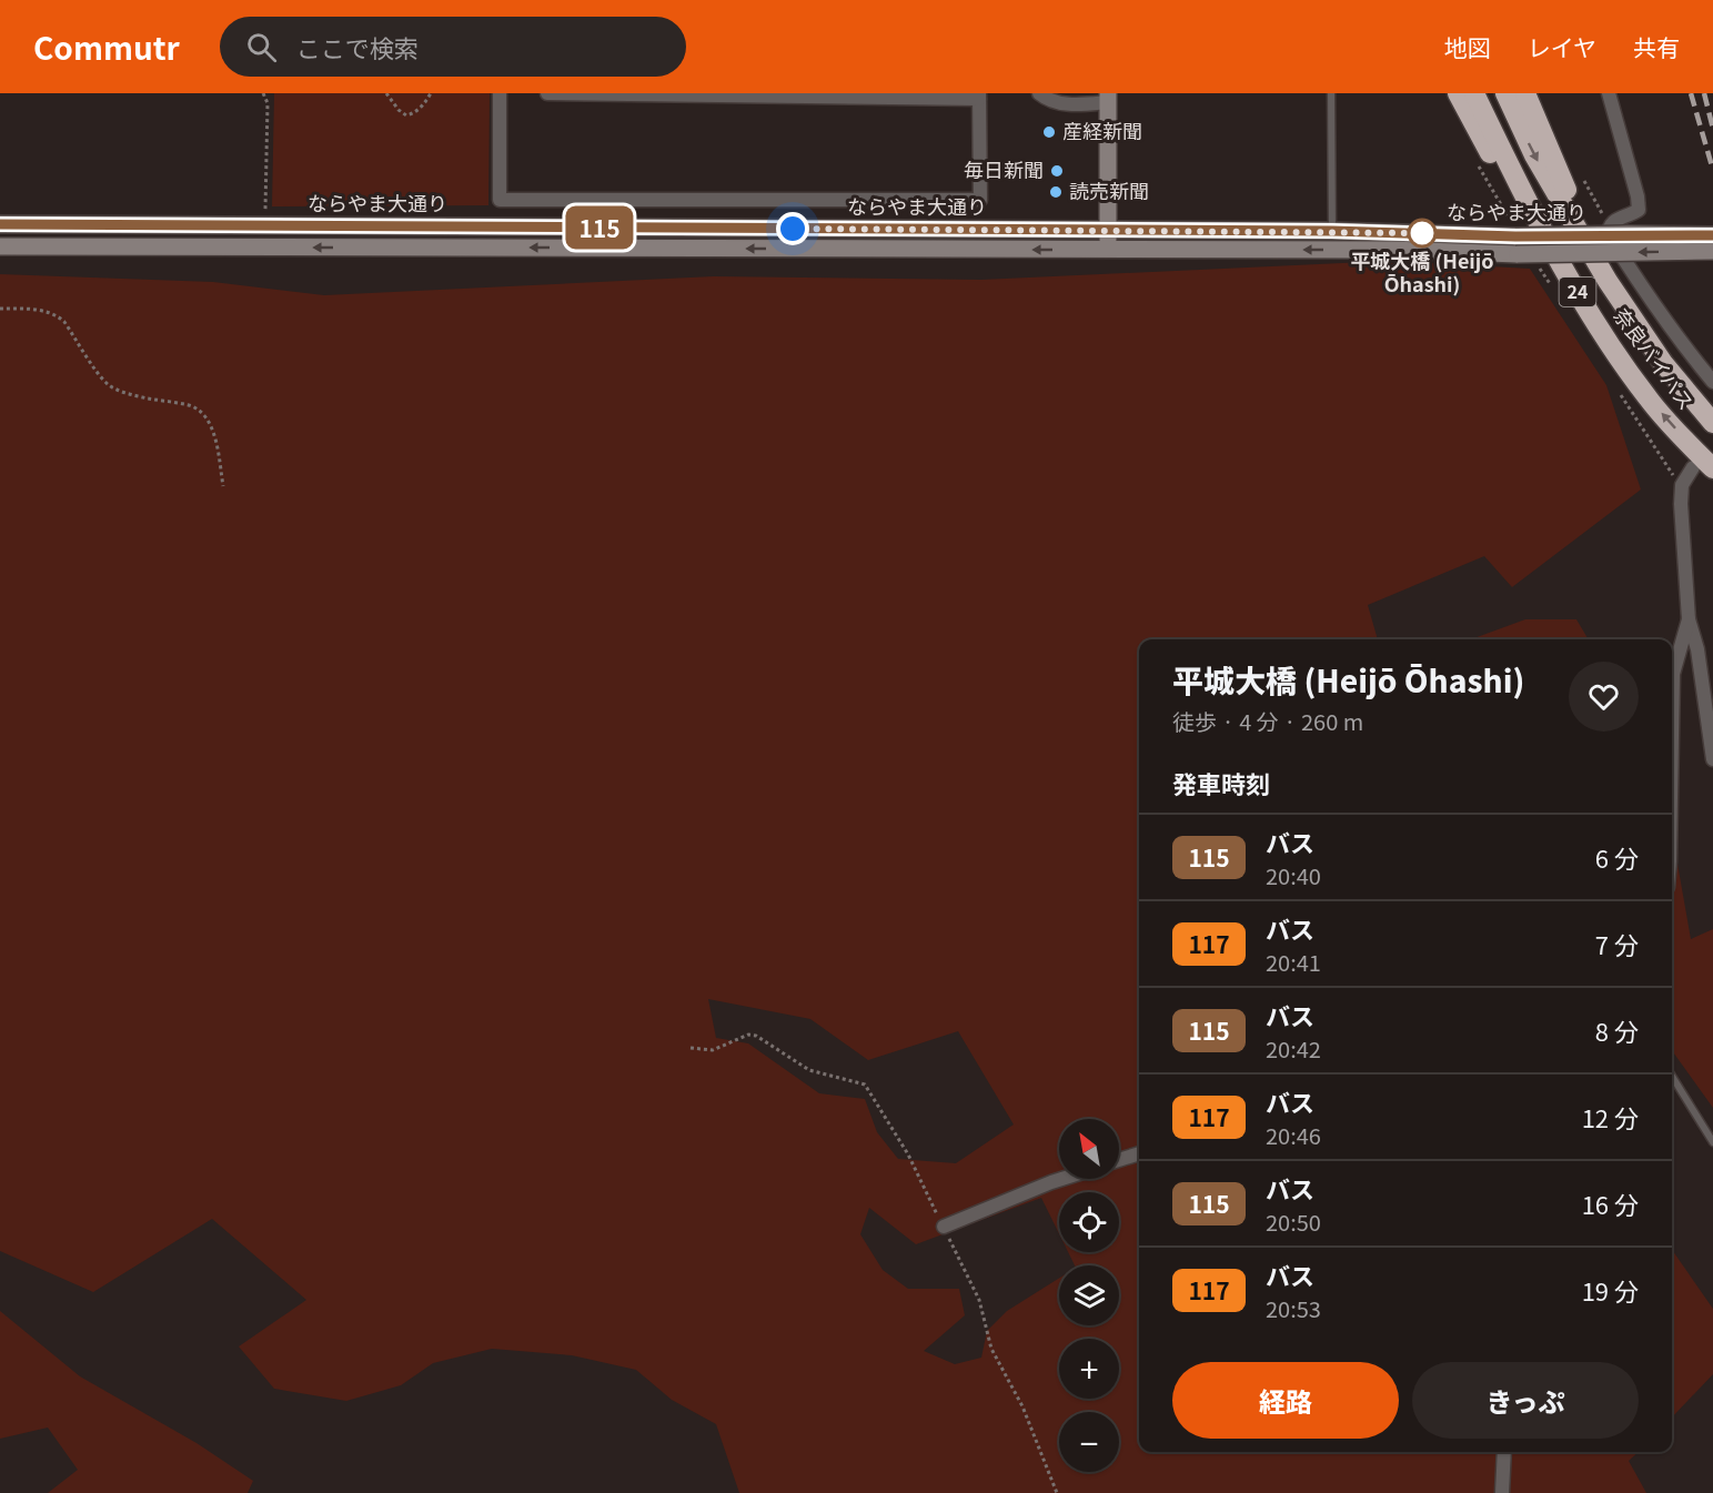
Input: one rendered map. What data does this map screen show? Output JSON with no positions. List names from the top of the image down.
{
  "streets": {
    "highway": ["24", "奈良バイパス"],
    "street": ["ならやま大通り"]
  },
  "crossings": [
    ["24", "奈良バイパス"]
  ],
  "places": [
    "産経新聞",
    "毎日新聞",
    "読売新聞",
    "平城大橋 (Heijō Ōhashi)"
  ],
  "lines": ["bus line 115"],
  "north": "top left",
  "page": {
    "header": "Commutr",
    "search": "ここで検索",
    "nav": ["地図", "レイヤ", "共有"],
    "on_map": "115",
    "heading": [
      ["平城大橋 (Heijō Ōhashi)", "徒歩 · 4 分 · 260 m"],
      "発車時刻"
    ],
    "list": [
      {
        "mark": "115",
        "name": "バス",
        "note": "20:40",
        "value": "6 分"
      },
      {
        "mark": "117",
        "name": "バス",
        "note": "20:41",
        "value": "7 分"
      },
      {
        "mark": "115",
        "name": "バス",
        "note": "20:42",
        "value": "8 分"
      },
      {
        "mark": "117",
        "name": "バス",
        "note": "20:46",
        "value": "12 分"
      },
      {
        "mark": "115",
        "name": "バス",
        "note": "20:50",
        "value": "16 分"
      },
      {
        "mark": "117",
        "name": "バス",
        "note": "20:53",
        "value": "19 分"
      }
    ],
    "map_buttons": ["+", "−"],
    "buttons": ["経路", "きっぷ"]
  }
}
